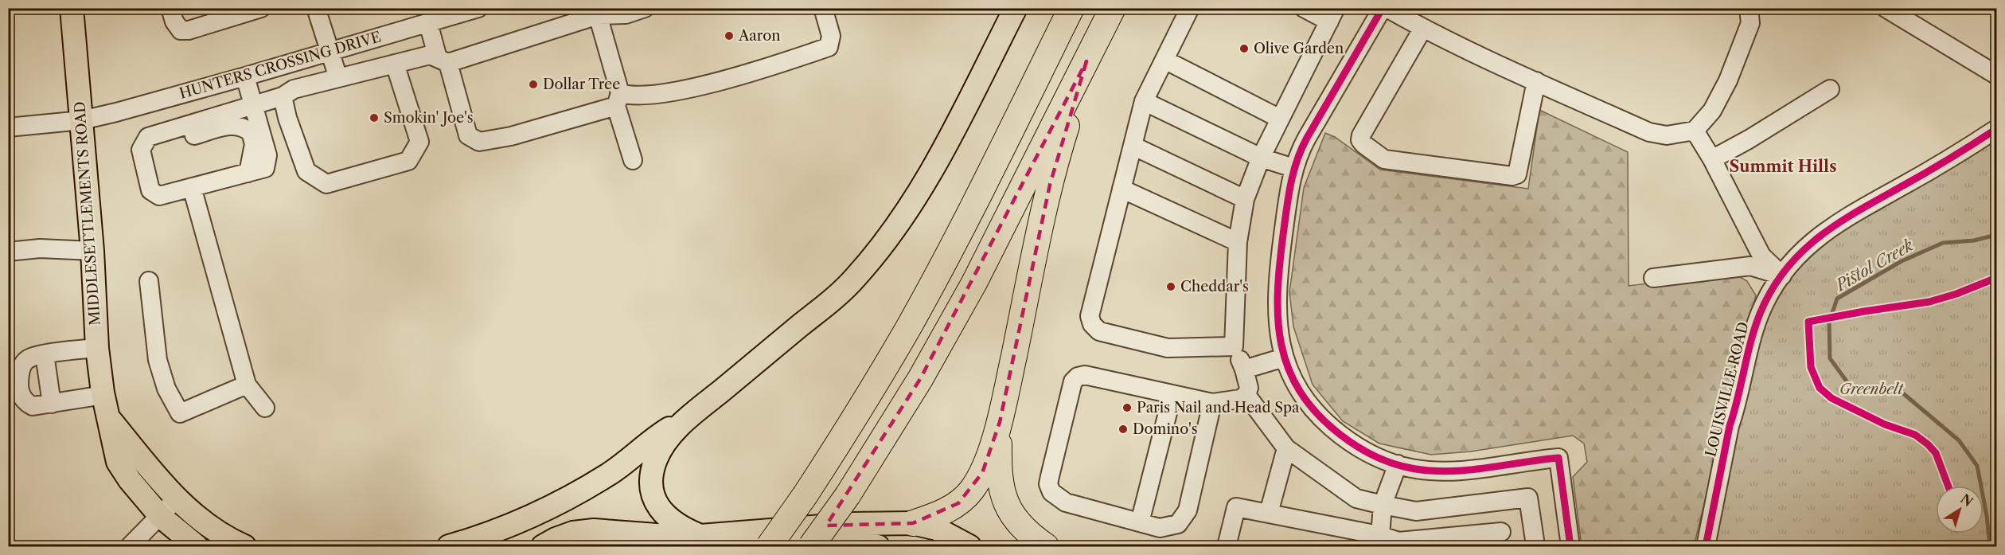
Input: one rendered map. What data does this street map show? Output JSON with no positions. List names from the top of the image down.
{
  "streets": {
    "main road": ["MIDDLESETTLEMENTS ROAD"],
    "street": ["HUNTERS CROSSING DRIVE", "LOUISVILLE ROAD"]
  },
  "crossings": [
    ["HUNTERS CROSSING DRIVE", "MIDDLESETTLEMENTS ROAD"]
  ],
  "districts": ["Summit Hills"],
  "water": ["Pistol Creek"],
  "parks": ["Greenbelt"],
  "places": [
    "Aaron",
    "Olive Garden",
    "Dollar Tree",
    "Smokin' Joe's",
    "Cheddar's",
    "Paris Nail and Head Spa",
    "Domino's"
  ],
  "north": "top right"
}
